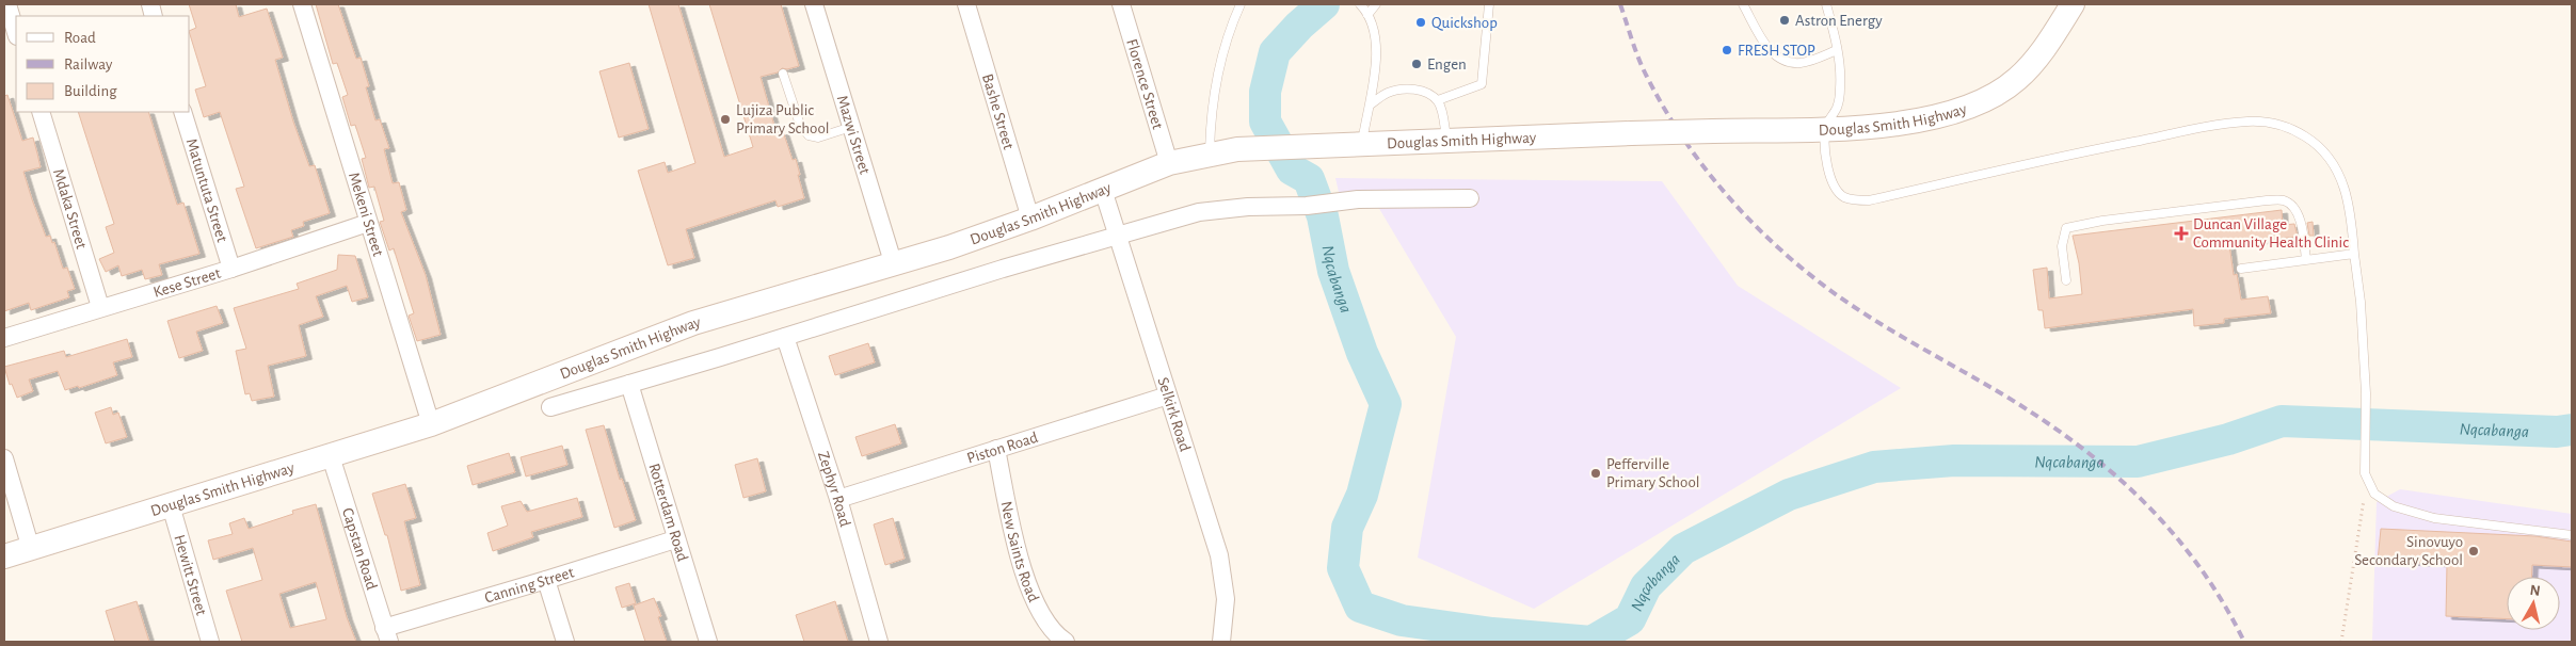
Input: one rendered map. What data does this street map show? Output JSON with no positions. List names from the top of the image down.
{
  "streets": {
    "street": [
      "Florence Street",
      "Bashe Street",
      "Douglas Smith Highway",
      "Mazwi Street",
      "Matuntuta Street",
      "Mdaka Street",
      "Mekeni Street",
      "Kese Street",
      "Selkirk Road",
      "Piston Road",
      "Zephyr Road",
      "Rotterdam Road",
      "Capstan Road",
      "New Saints Road",
      "Hewitt Street",
      "Canning Street"
    ]
  },
  "crossings": [
    ["Florence Street", "Douglas Smith Highway"],
    ["Bashe Street", "Douglas Smith Highway"],
    ["Douglas Smith Highway", "Mazwi Street"],
    ["Douglas Smith Highway", "Mekeni Street"],
    ["Douglas Smith Highway", "Selkirk Road"],
    ["Douglas Smith Highway", "Capstan Road"],
    ["Douglas Smith Highway", "Hewitt Street"],
    ["Matuntuta Street", "Kese Street"],
    ["Mdaka Street", "Kese Street"],
    ["Mekeni Street", "Kese Street"],
    ["Selkirk Road", "Piston Road"],
    ["Piston Road", "Zephyr Road"],
    ["Piston Road", "New Saints Road"],
    ["Rotterdam Road", "Canning Street"],
    ["Capstan Road", "Canning Street"]
  ],
  "water": ["Nqcabanga"],
  "places": {
    "other": [
      "Astron Energy",
      "Quickshop",
      "FRESH STOP",
      "Engen",
      "Lujiza Public Primary School",
      "Pefferville Primary School",
      "Sinovuyo Secondary School"
    ],
    "health": ["Duncan Village Community Health Clinic"]
  },
  "legend": ["Road", "Railway", "Building"],
  "north": "top"
}
